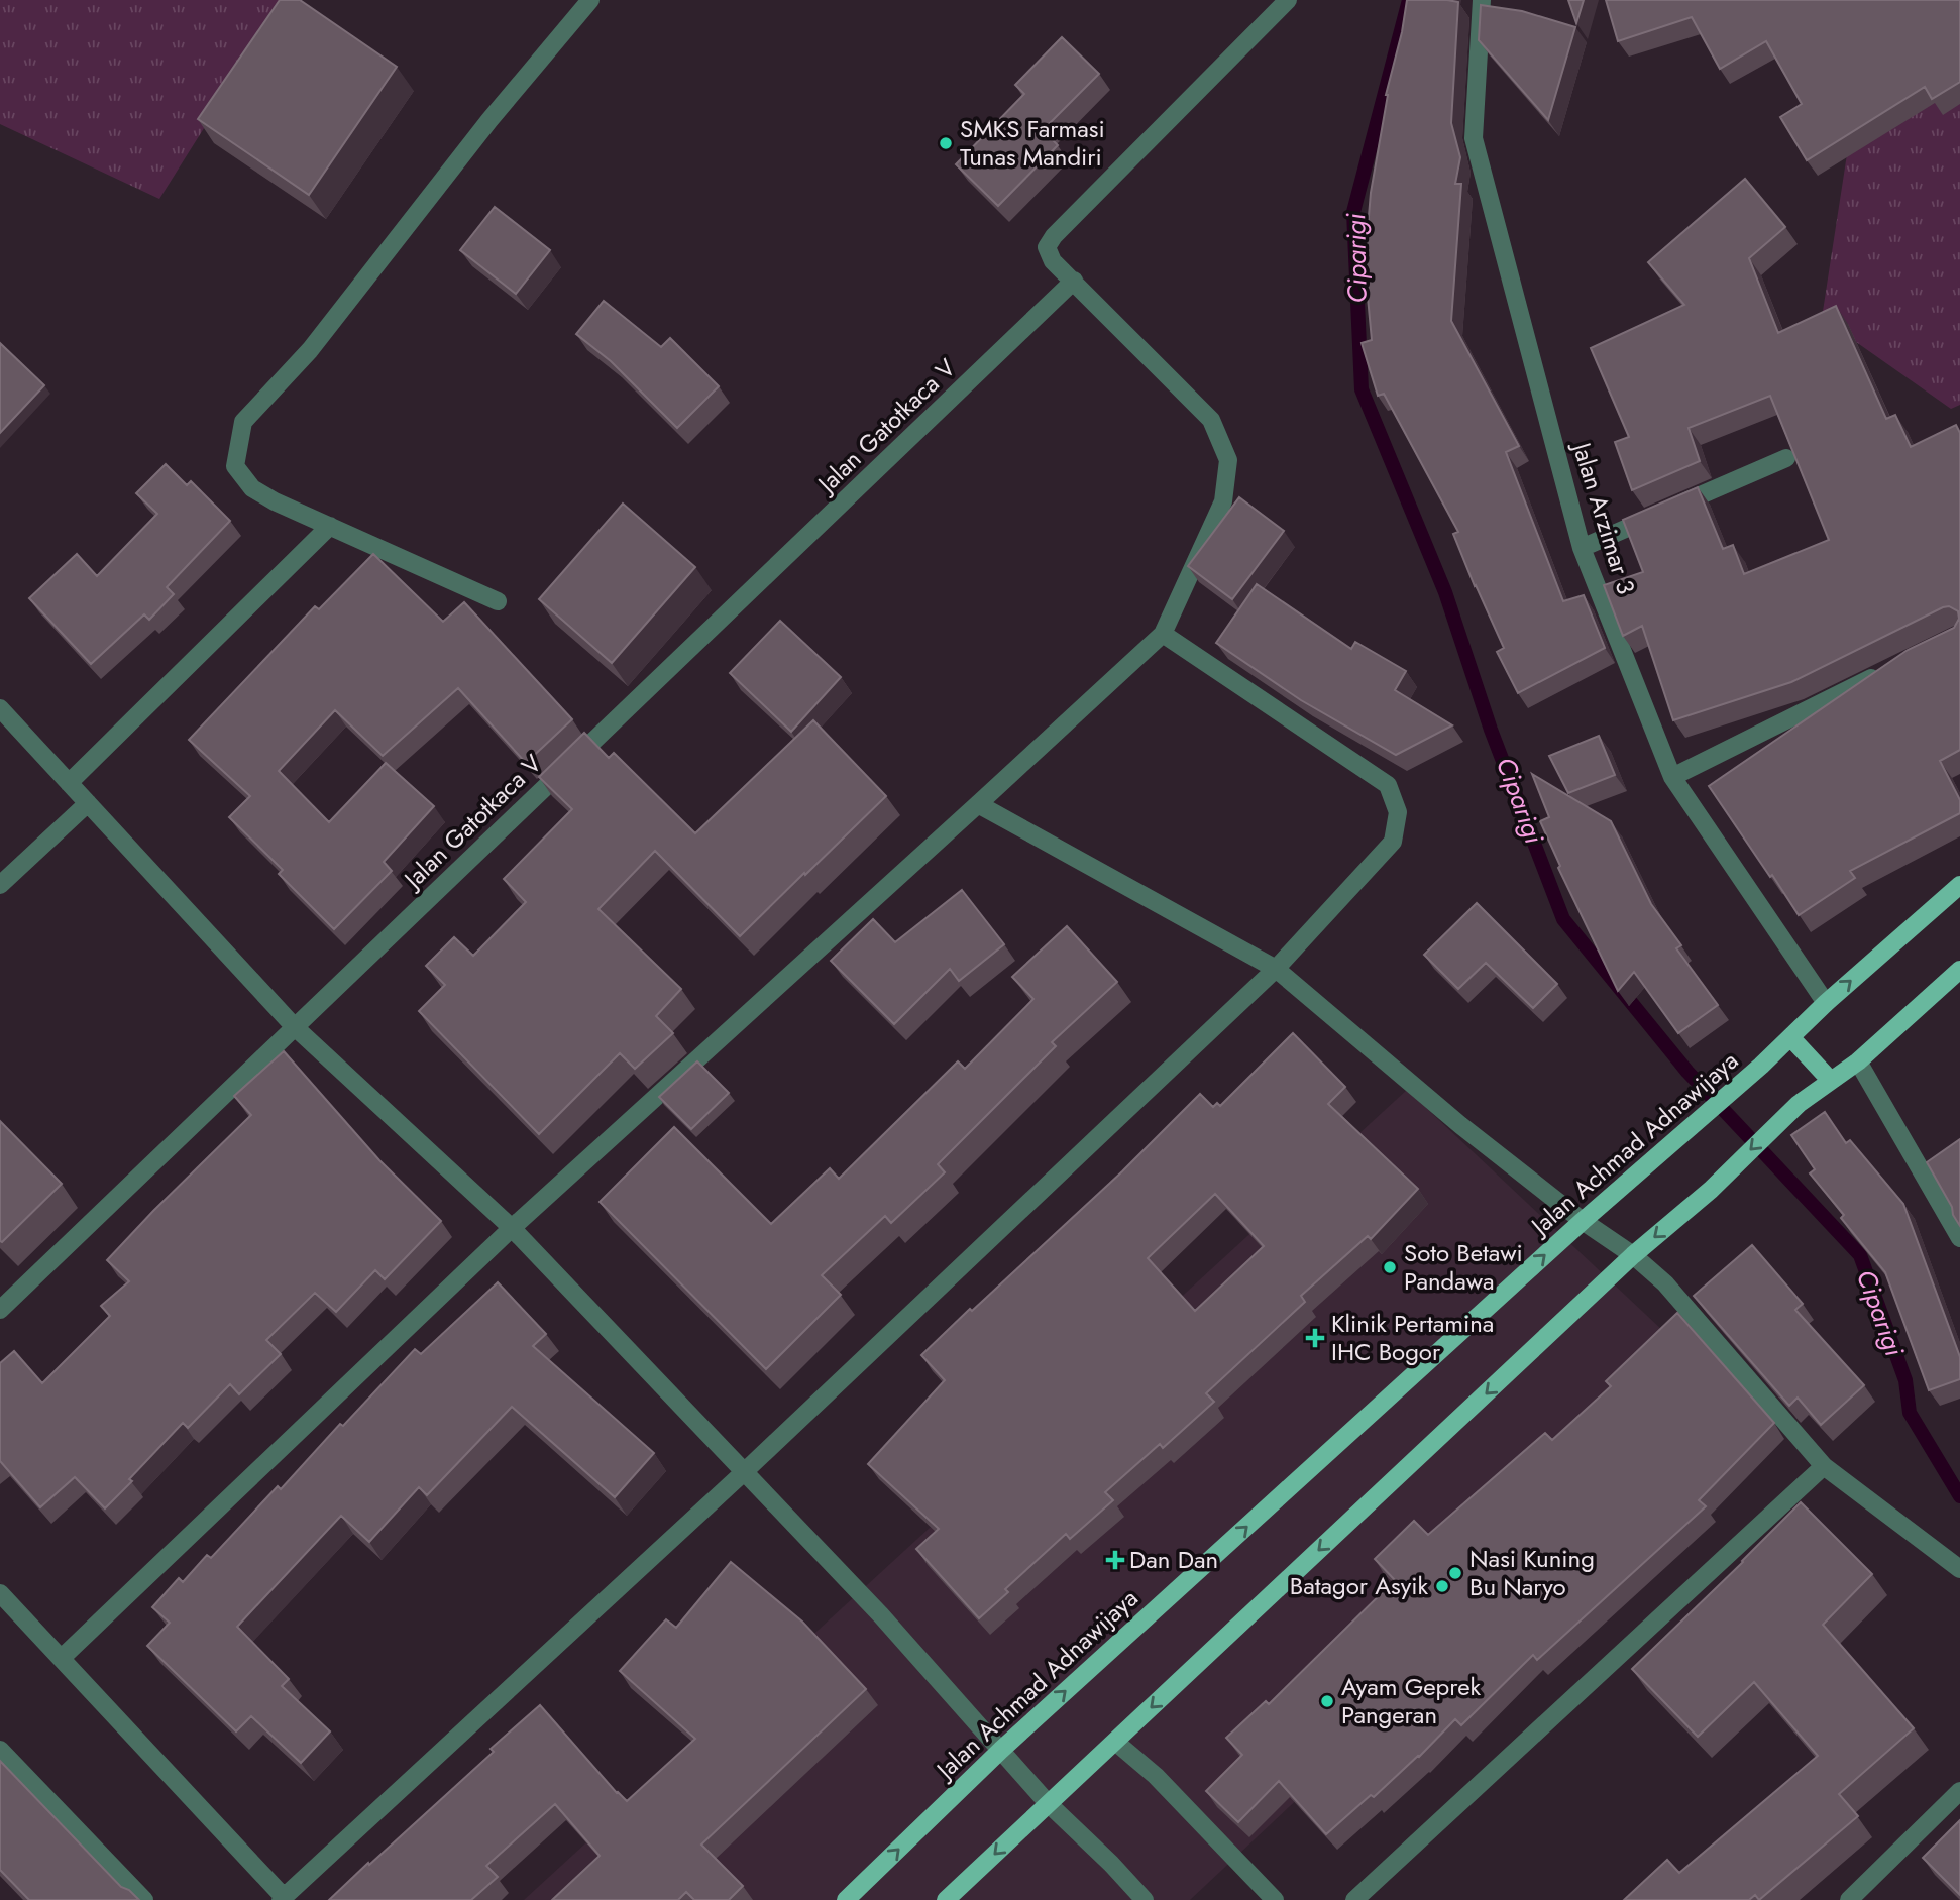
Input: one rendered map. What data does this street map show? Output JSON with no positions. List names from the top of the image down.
{
  "streets": {
    "main road": ["Jalan Achmad Adnawijaya"],
    "street": ["Jalan Gatotkaca V", "Jalan Arzimar 3"]
  },
  "crossings": [
    ["Jalan Arzimar 3", "Jalan Achmad Adnawijaya"]
  ],
  "water": ["Ciparigi"],
  "places": {
    "other": [
      "SMKS Farmasi Tunas Mandiri",
      "Soto Betawi Pandawa",
      "Nasi Kuning Bu Naryo",
      "Batagor Asyik",
      "Ayam Geprek Pangeran"
    ],
    "health": ["Klinik Pertamina IHC Bogor", "Dan Dan"]
  }
}
